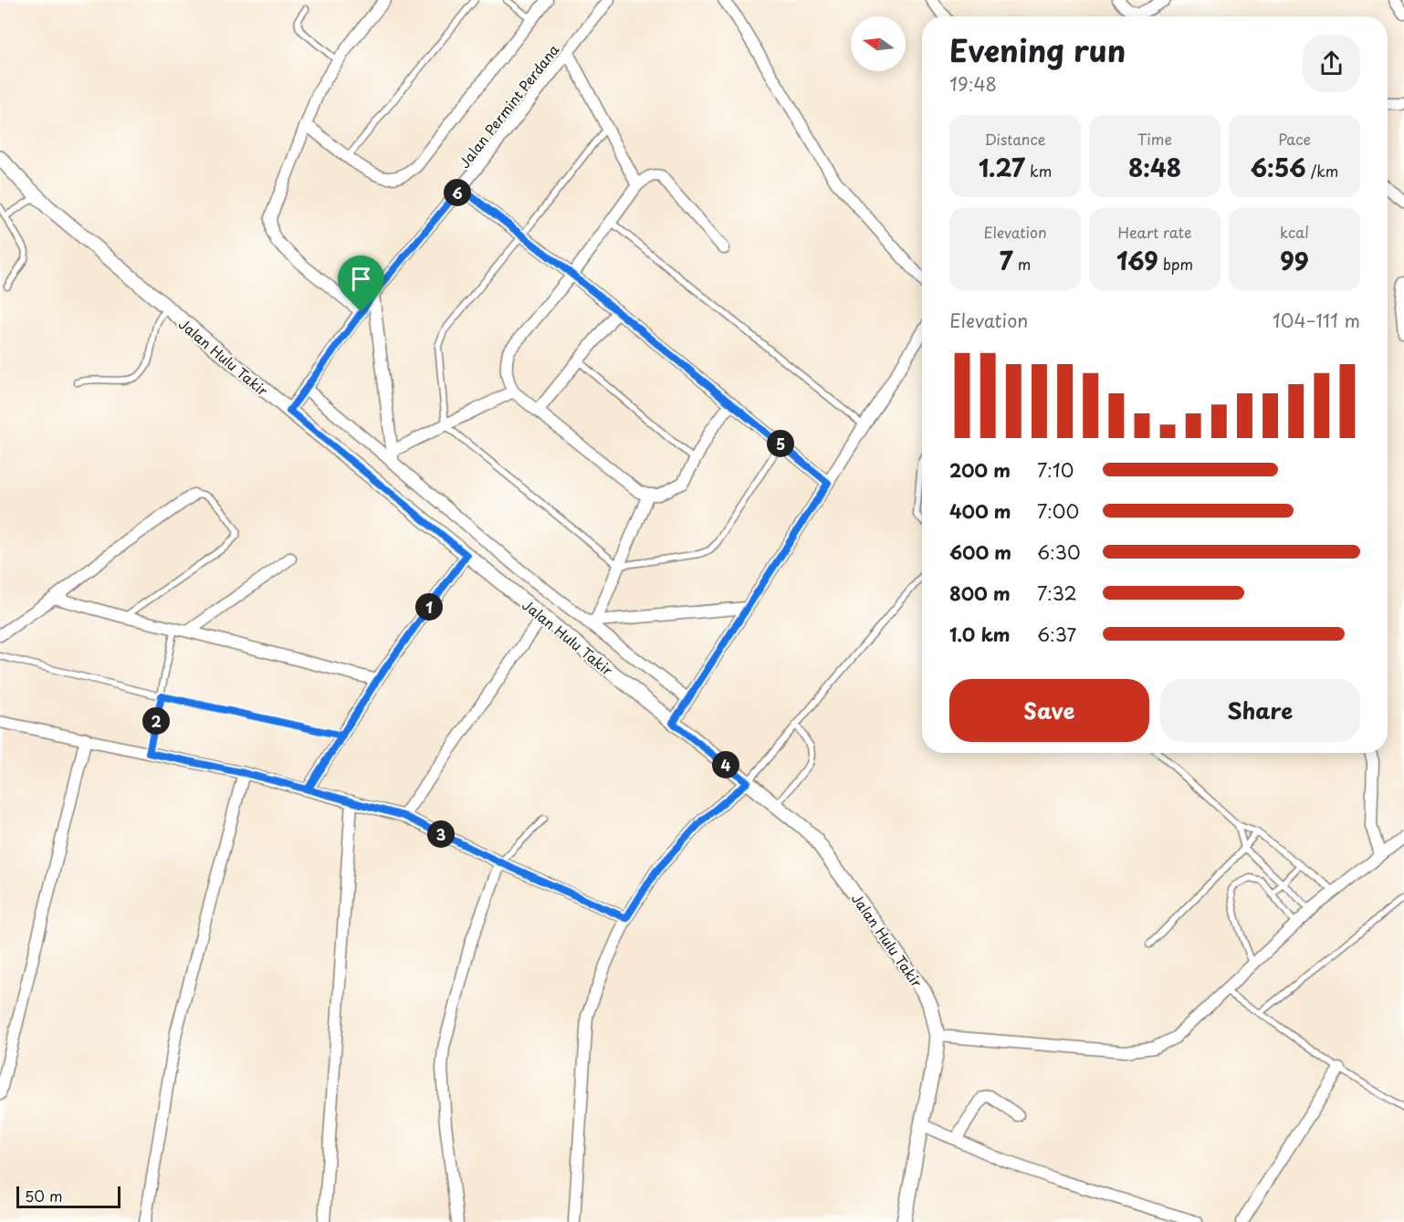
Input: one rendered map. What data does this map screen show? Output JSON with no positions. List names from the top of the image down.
{
  "streets": {
    "street": ["Jalan Permint Perdana", "Jalan Hulu Takir"]
  },
  "crossings": [
    ["Jalan Permint Perdana", "Jalan Hulu Takir"]
  ],
  "scale_bar": "50 m",
  "north": "left",
  "page": {
    "heading": ["Evening run", "19:48"],
    "stats": [
      ["Distance", "1.27 km"],
      ["Time", "8:48"],
      ["Pace", "6:56 /km"],
      ["Elevation", "7 m"],
      ["Heart rate", "169 bpm"],
      ["kcal", "99"]
    ],
    "pins": [
      "6",
      "5",
      "1",
      "2",
      "4",
      "3"
    ],
    "chart": ["Elevation", "104–111 m"],
    "list": [
      {
        "name": "200 m",
        "note": "7:10"
      },
      {
        "name": "400 m",
        "note": "7:00"
      },
      {
        "name": "600 m",
        "note": "6:30"
      },
      {
        "name": "800 m",
        "note": "7:32"
      },
      {
        "name": "1.0 km",
        "note": "6:37"
      }
    ],
    "buttons": ["Save", "Share"],
    "scale": "50 m"
  }
}
